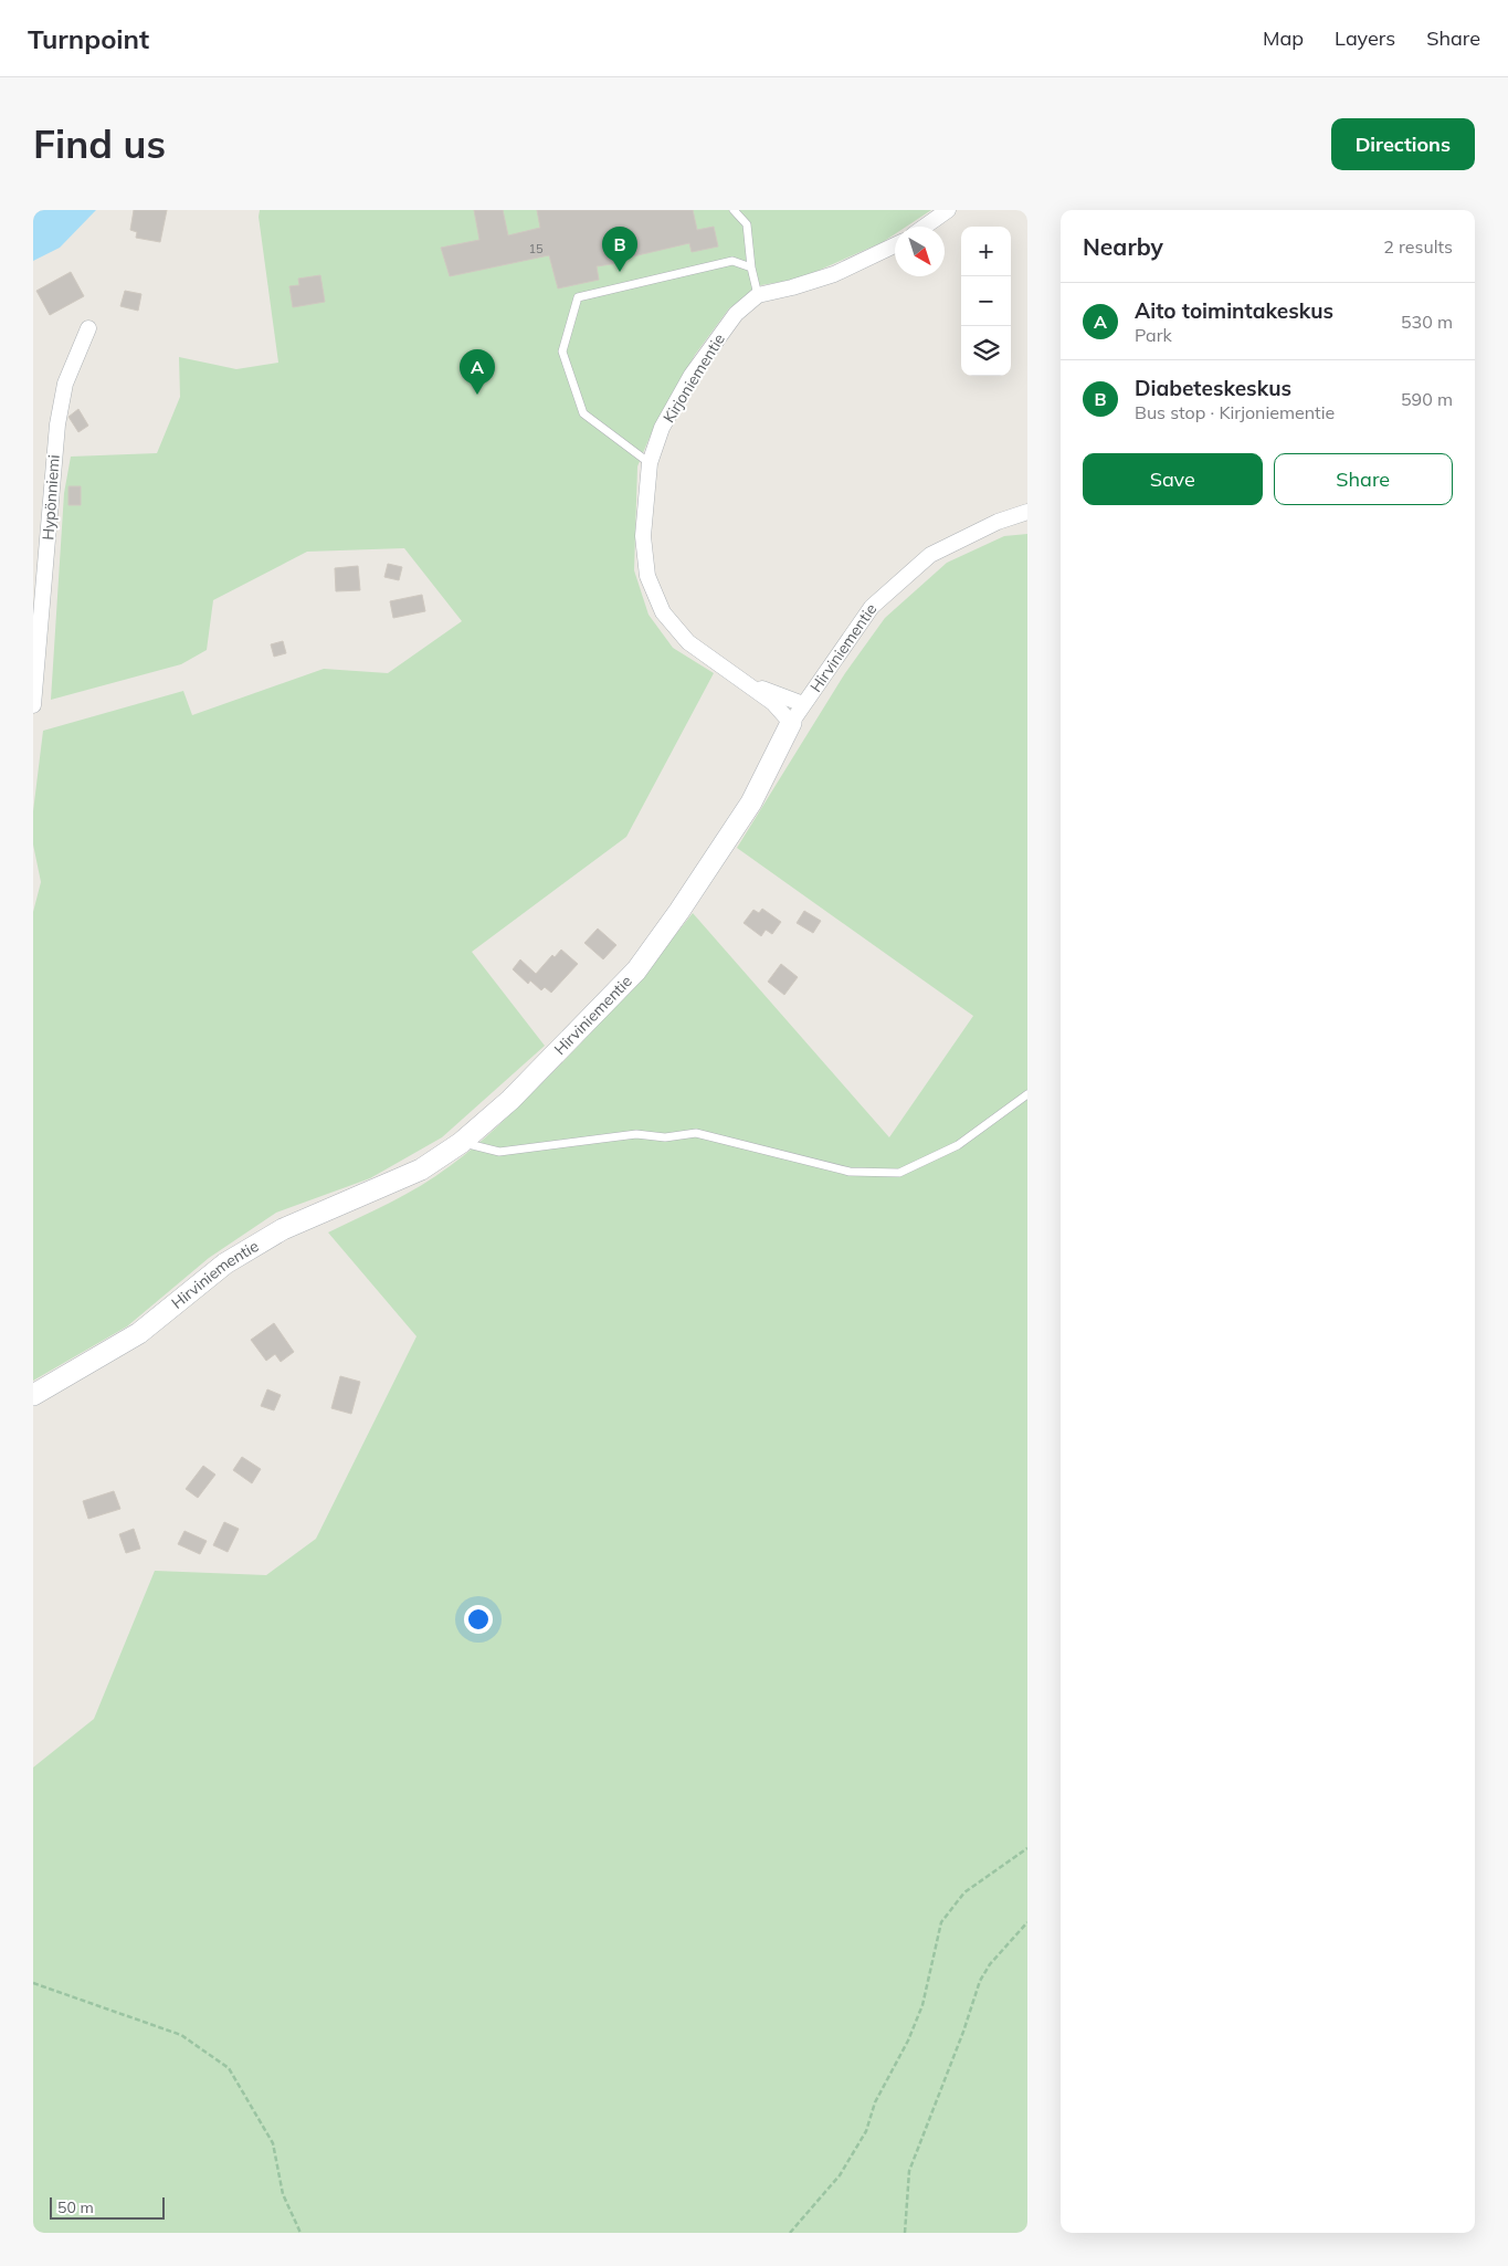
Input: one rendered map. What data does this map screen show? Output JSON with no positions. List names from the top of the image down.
{
  "streets": {
    "street": ["Kirjoniementie", "Hypönniemi", "Hirviniementie"]
  },
  "crossings": [
    ["Kirjoniementie", "Hirviniementie"]
  ],
  "house_numbers": ["15"],
  "scale_bar": "50 m",
  "north": "bottom right",
  "page": {
    "header": "Turnpoint",
    "nav": ["Map", "Layers", "Share"],
    "buttons": [
      "Directions",
      ["Save", "Share"]
    ],
    "title": "Find us",
    "heading": ["Nearby", "2 results"],
    "map_buttons": ["+", "−"],
    "pins": ["B", "A"],
    "list": [
      {
        "mark": "A",
        "name": "Aito toimintakeskus",
        "note": "Park",
        "value": "530 m"
      },
      {
        "mark": "B",
        "name": "Diabeteskeskus",
        "note": "Bus stop · Kirjoniementie",
        "value": "590 m"
      }
    ],
    "scale": "50 m"
  }
}
